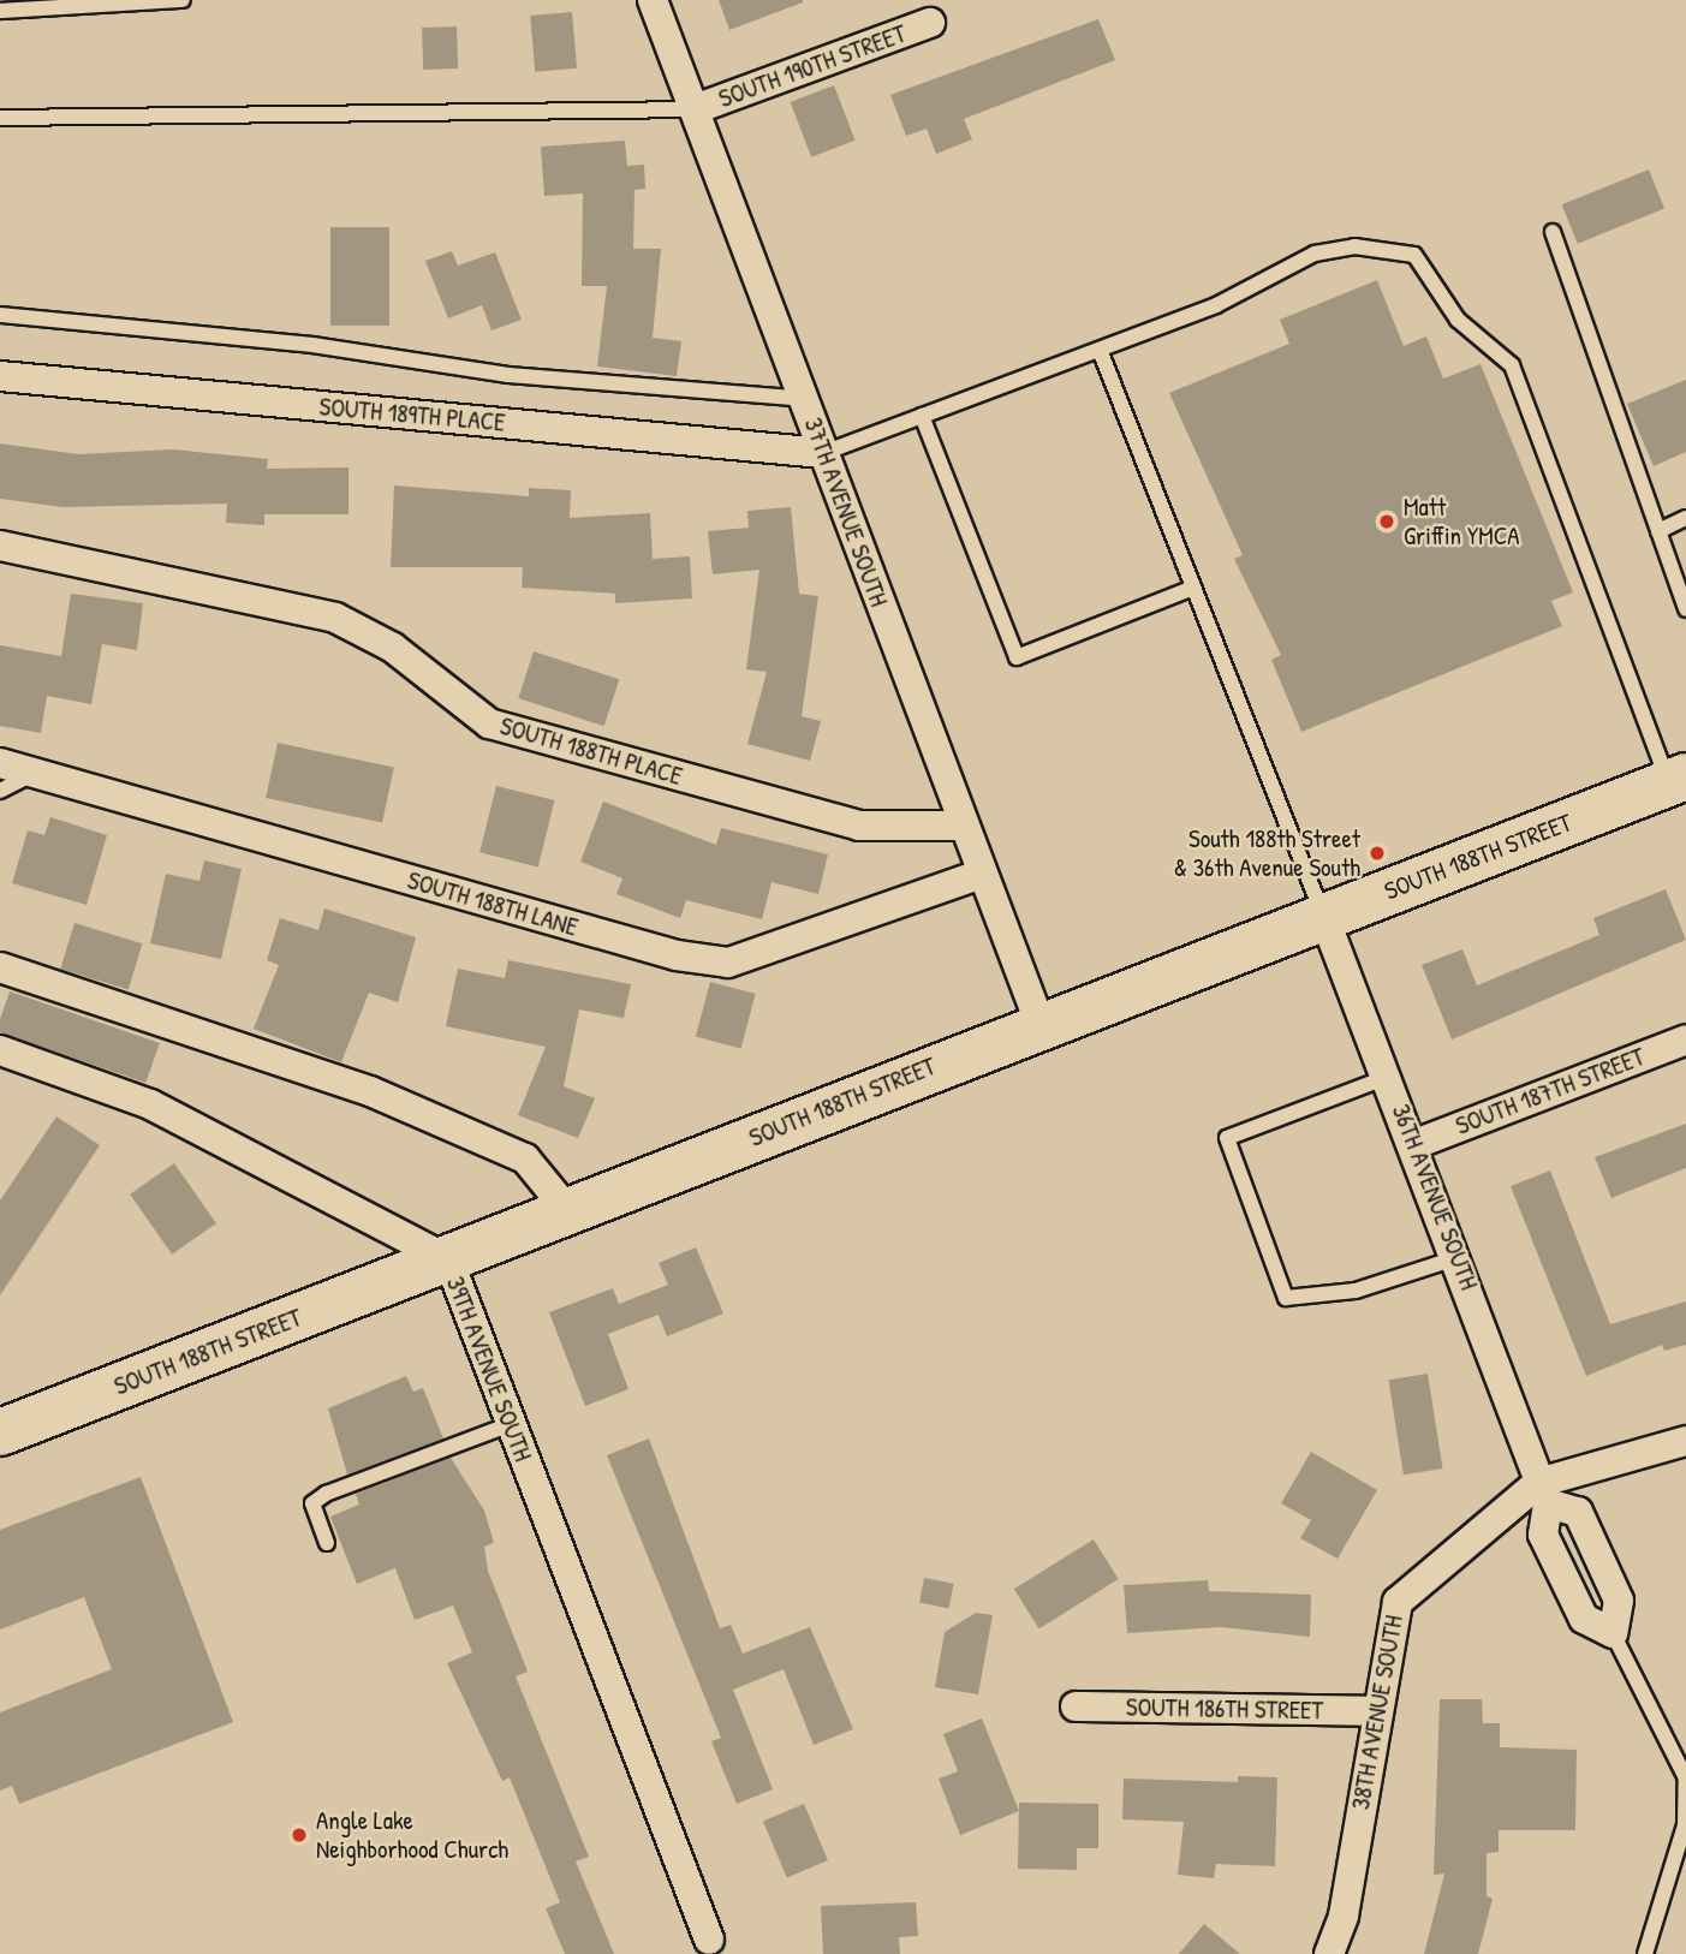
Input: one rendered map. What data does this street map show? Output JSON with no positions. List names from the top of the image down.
{
  "streets": {
    "main road": ["SOUTH 188TH STREET"],
    "street": [
      "SOUTH 190TH STREET",
      "SOUTH 189TH PLACE",
      "37TH AVENUE SOUTH",
      "SOUTH 188TH PLACE",
      "SOUTH 188TH LANE",
      "SOUTH 187TH STREET",
      "36TH AVENUE SOUTH",
      "39TH AVENUE SOUTH",
      "SOUTH 186TH STREET",
      "38TH AVENUE SOUTH"
    ]
  },
  "crossings": [
    ["SOUTH 190TH STREET", "37TH AVENUE SOUTH"],
    ["SOUTH 189TH PLACE", "37TH AVENUE SOUTH"],
    ["37TH AVENUE SOUTH", "SOUTH 188TH PLACE"],
    ["37TH AVENUE SOUTH", "SOUTH 188TH STREET"],
    ["37TH AVENUE SOUTH", "SOUTH 188TH LANE"],
    ["SOUTH 188TH STREET", "36TH AVENUE SOUTH"],
    ["SOUTH 188TH STREET", "39TH AVENUE SOUTH"],
    ["SOUTH 187TH STREET", "36TH AVENUE SOUTH"],
    ["36TH AVENUE SOUTH", "38TH AVENUE SOUTH"],
    ["SOUTH 186TH STREET", "38TH AVENUE SOUTH"]
  ],
  "places": ["Matt Griffin YMCA", "South 188th Street & 36th Avenue South", "Angle Lake Neighborhood Church"]
}
